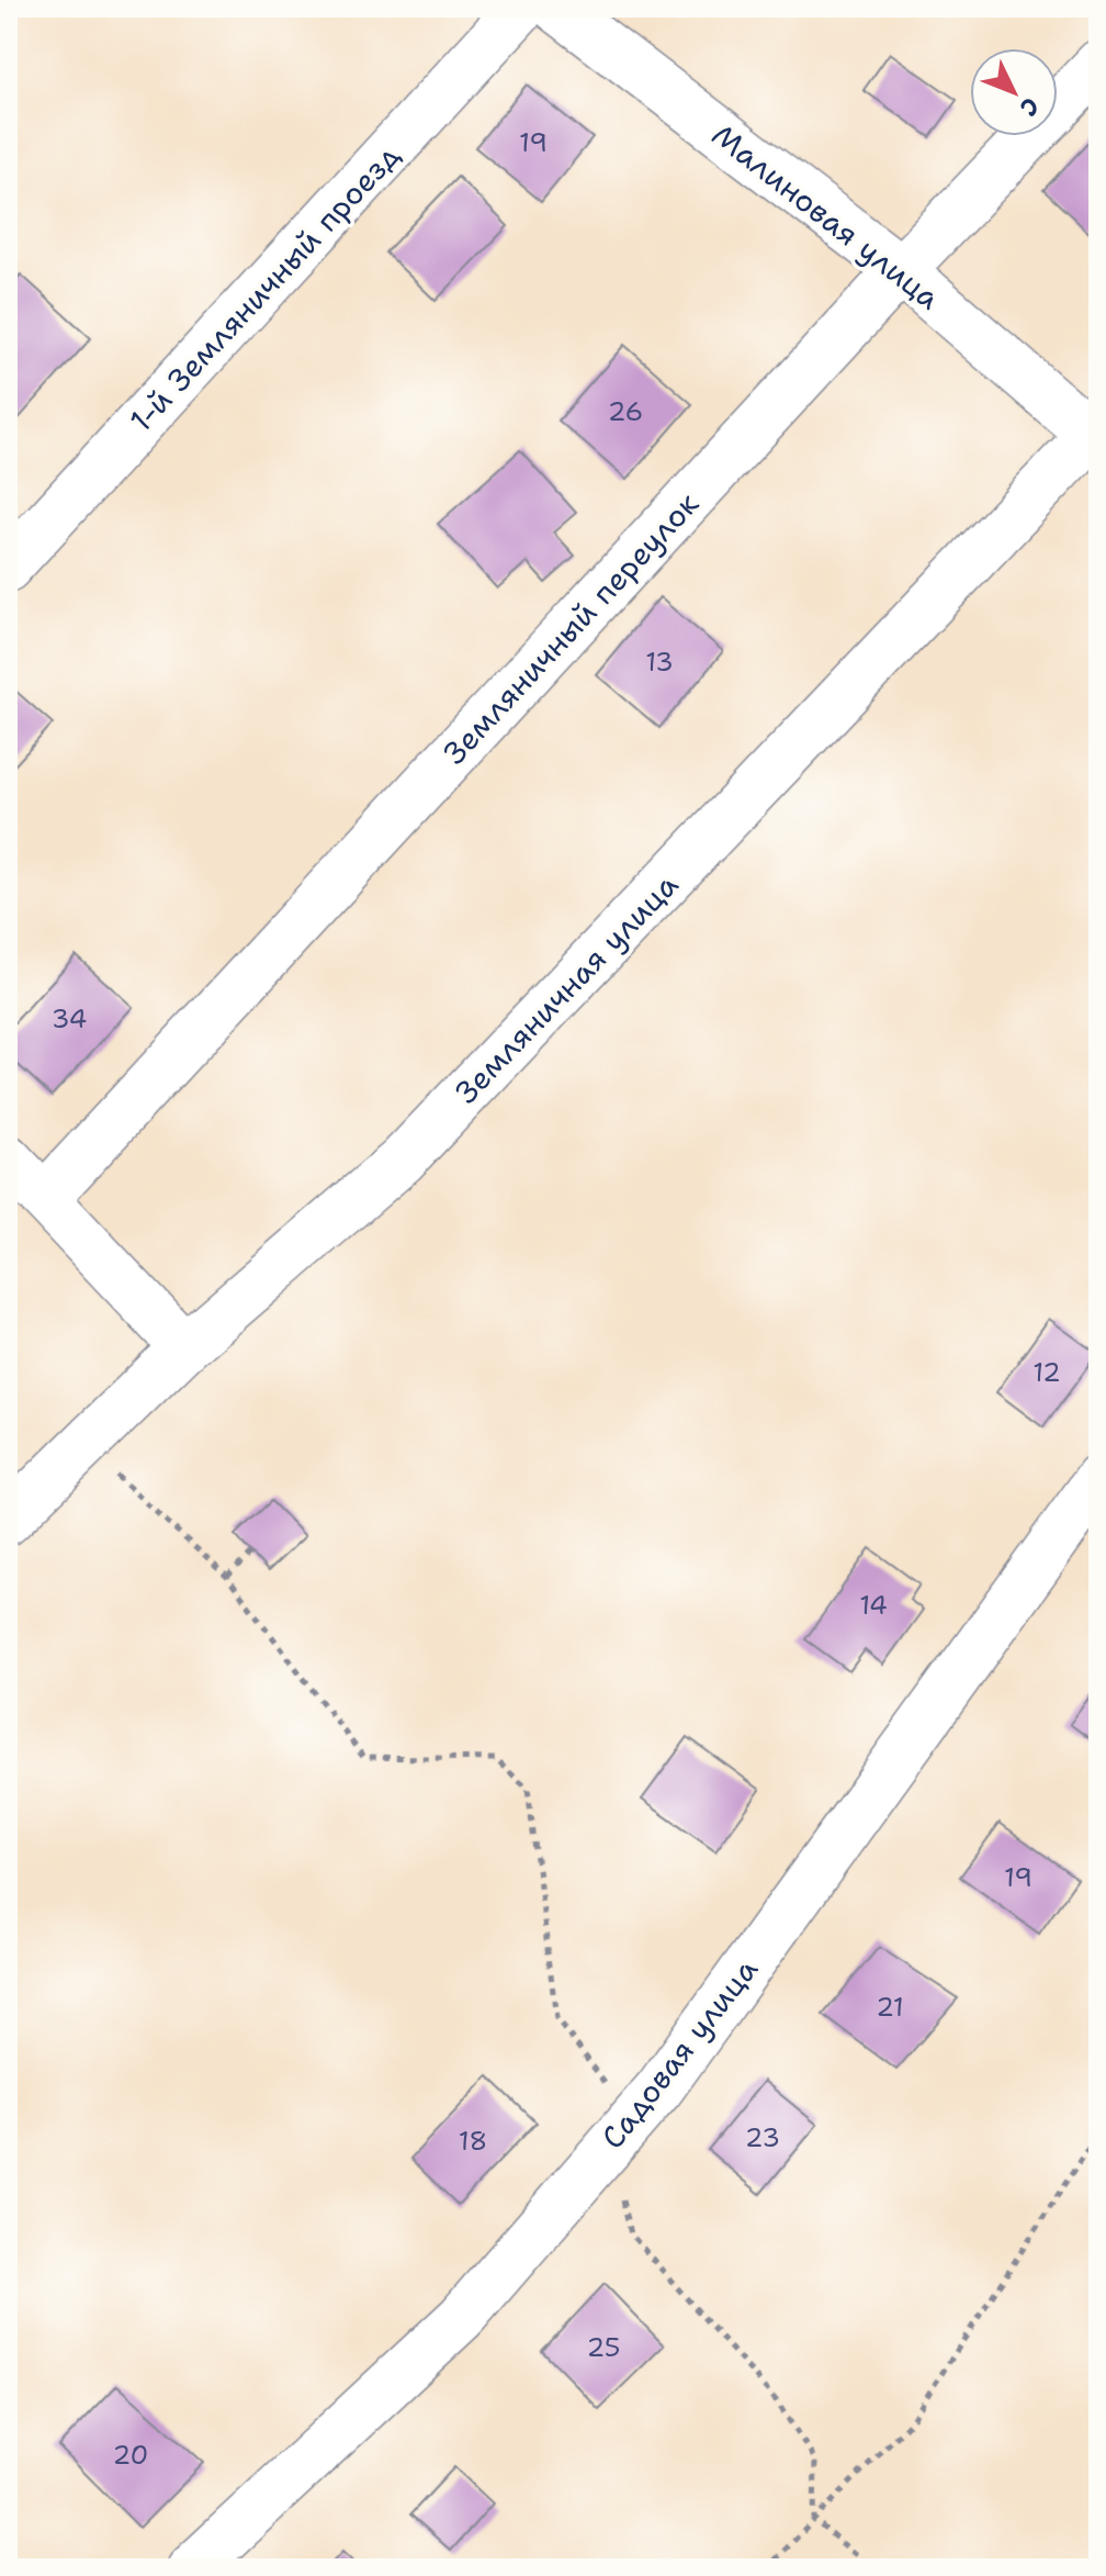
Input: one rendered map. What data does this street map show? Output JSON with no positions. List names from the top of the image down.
{
  "streets": {
    "street": [
      "Малиновая улица",
      "1-й Земляничный проезд",
      "Земляничный переулок",
      "Земляничная улица",
      "Садовая улица"
    ]
  },
  "crossings": [
    ["Малиновая улица", "Земляничный переулок"],
    ["Малиновая улица", "Земляничная улица"]
  ],
  "house_numbers": [
    "19",
    "26",
    "13",
    "34",
    "12",
    "14",
    "19",
    "21",
    "23",
    "18",
    "25",
    "20"
  ],
  "north": "bottom right"
}
